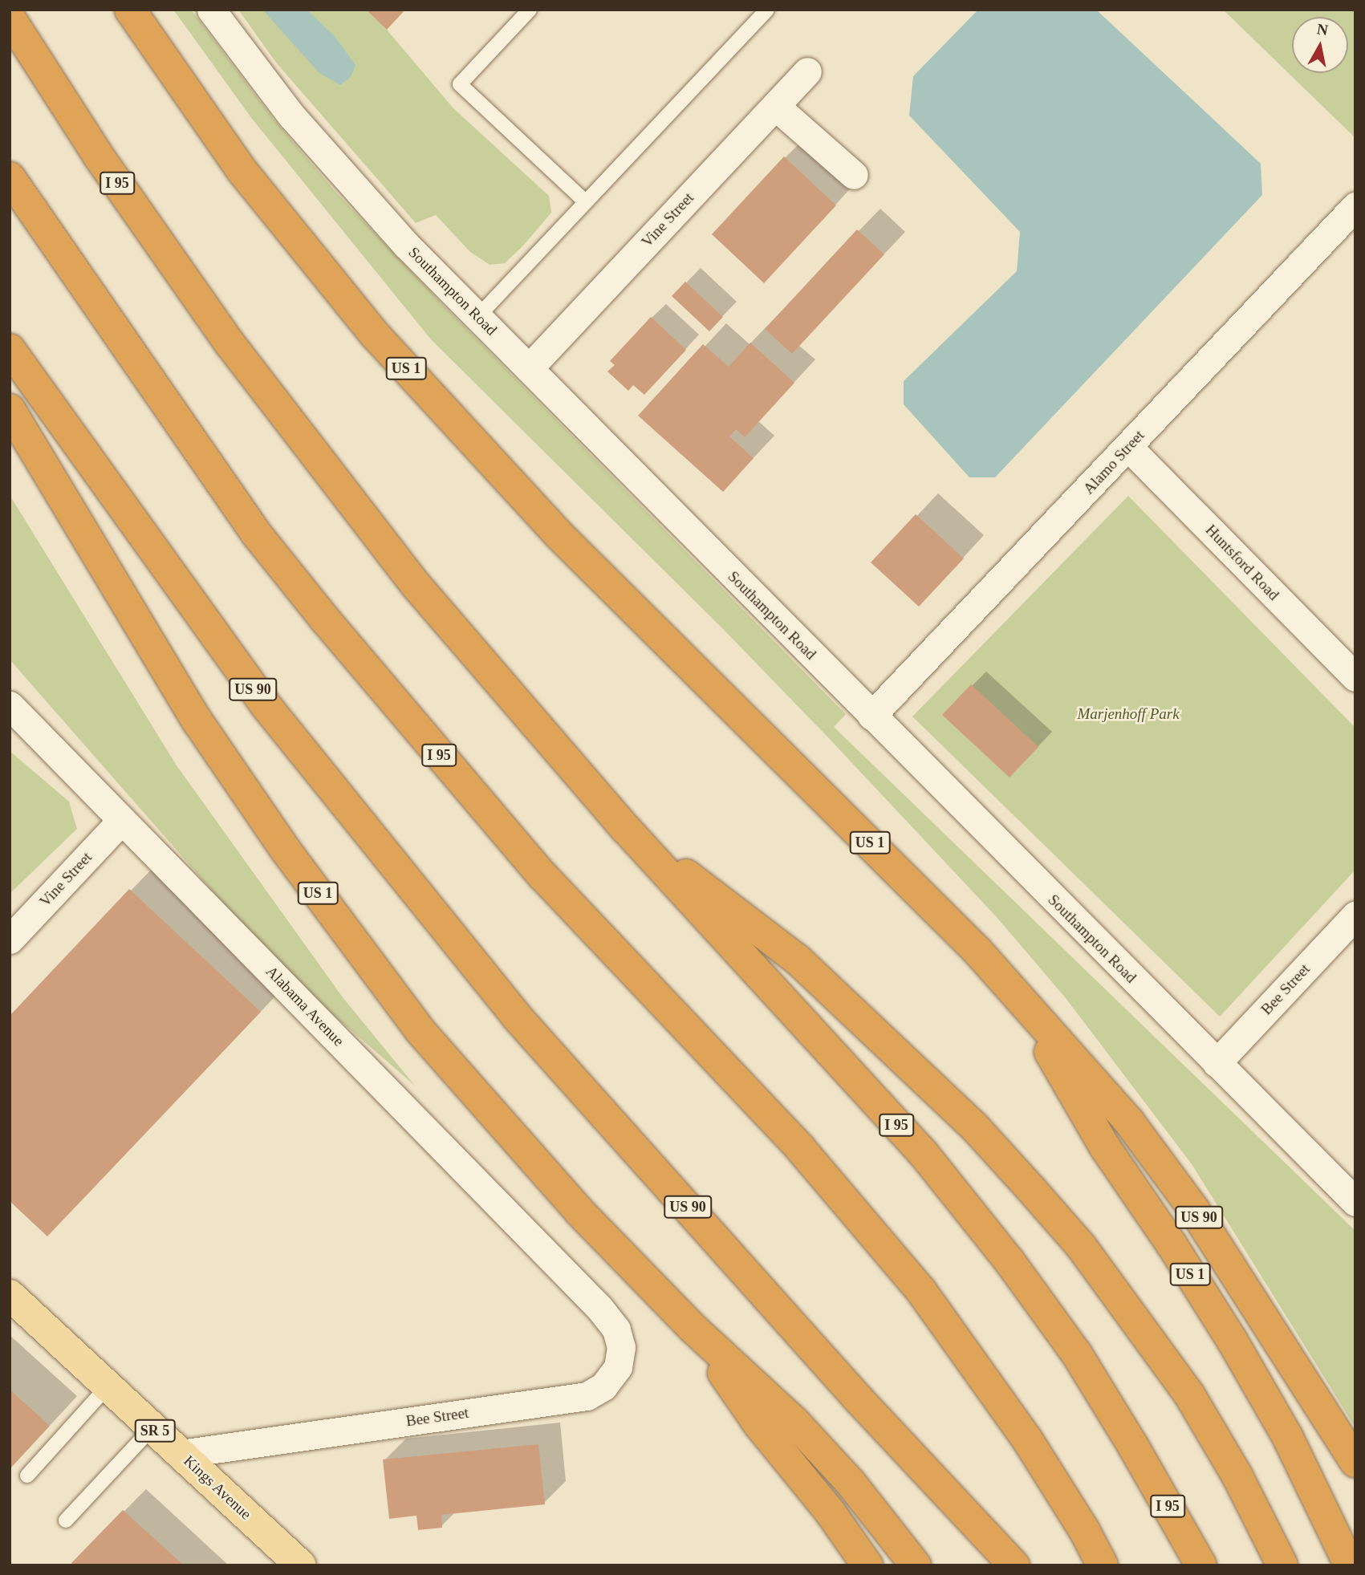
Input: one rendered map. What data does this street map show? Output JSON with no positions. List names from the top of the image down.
{
  "streets": {
    "highway": ["I 95", "US 1", "US 90"],
    "main road": ["SR 5", "Kings Avenue"],
    "street": [
      "Vine Street",
      "Southampton Road",
      "Alamo Street",
      "Huntsford Road",
      "Bee Street",
      "Alabama Avenue"
    ]
  },
  "crossings": [
    ["Vine Street", "Southampton Road"],
    ["Vine Street", "Alabama Avenue"],
    ["Southampton Road", "Alamo Street"],
    ["Southampton Road", "Bee Street"],
    ["US 1", "US 90"],
    ["Alamo Street", "Huntsford Road"],
    ["Bee Street", "Alabama Avenue"],
    ["Bee Street", "Kings Avenue"]
  ],
  "parks": ["Marjenhoff Park"],
  "north": "top"
}
